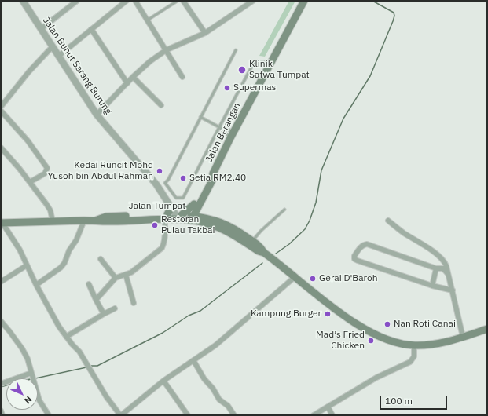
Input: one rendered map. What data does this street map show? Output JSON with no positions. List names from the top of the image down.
{
  "streets": {
    "main road": ["Jalan Berangan", "Jalan Tumpat"],
    "street": ["Jalan Bunut Sarang Burung"]
  },
  "crossings": [
    ["Jalan Bunut Sarang Burung", "Jalan Berangan"],
    ["Jalan Bunut Sarang Burung", "Jalan Tumpat"],
    ["Jalan Berangan", "Jalan Tumpat"]
  ],
  "places": [
    "Klinik Safwa Tumpat",
    "Supermas",
    "Kedai Runcit Mohd Yusoh bin Abdul Rahman",
    "Setia RM2.40",
    "Restoran Pulau Takbai",
    "Gerai D'Baroh",
    "Kampung Burger",
    "Nan Roti Canai",
    "Mad’s Fried Chicken"
  ],
  "scale_bar": "100 m",
  "north": "bottom right"
}
